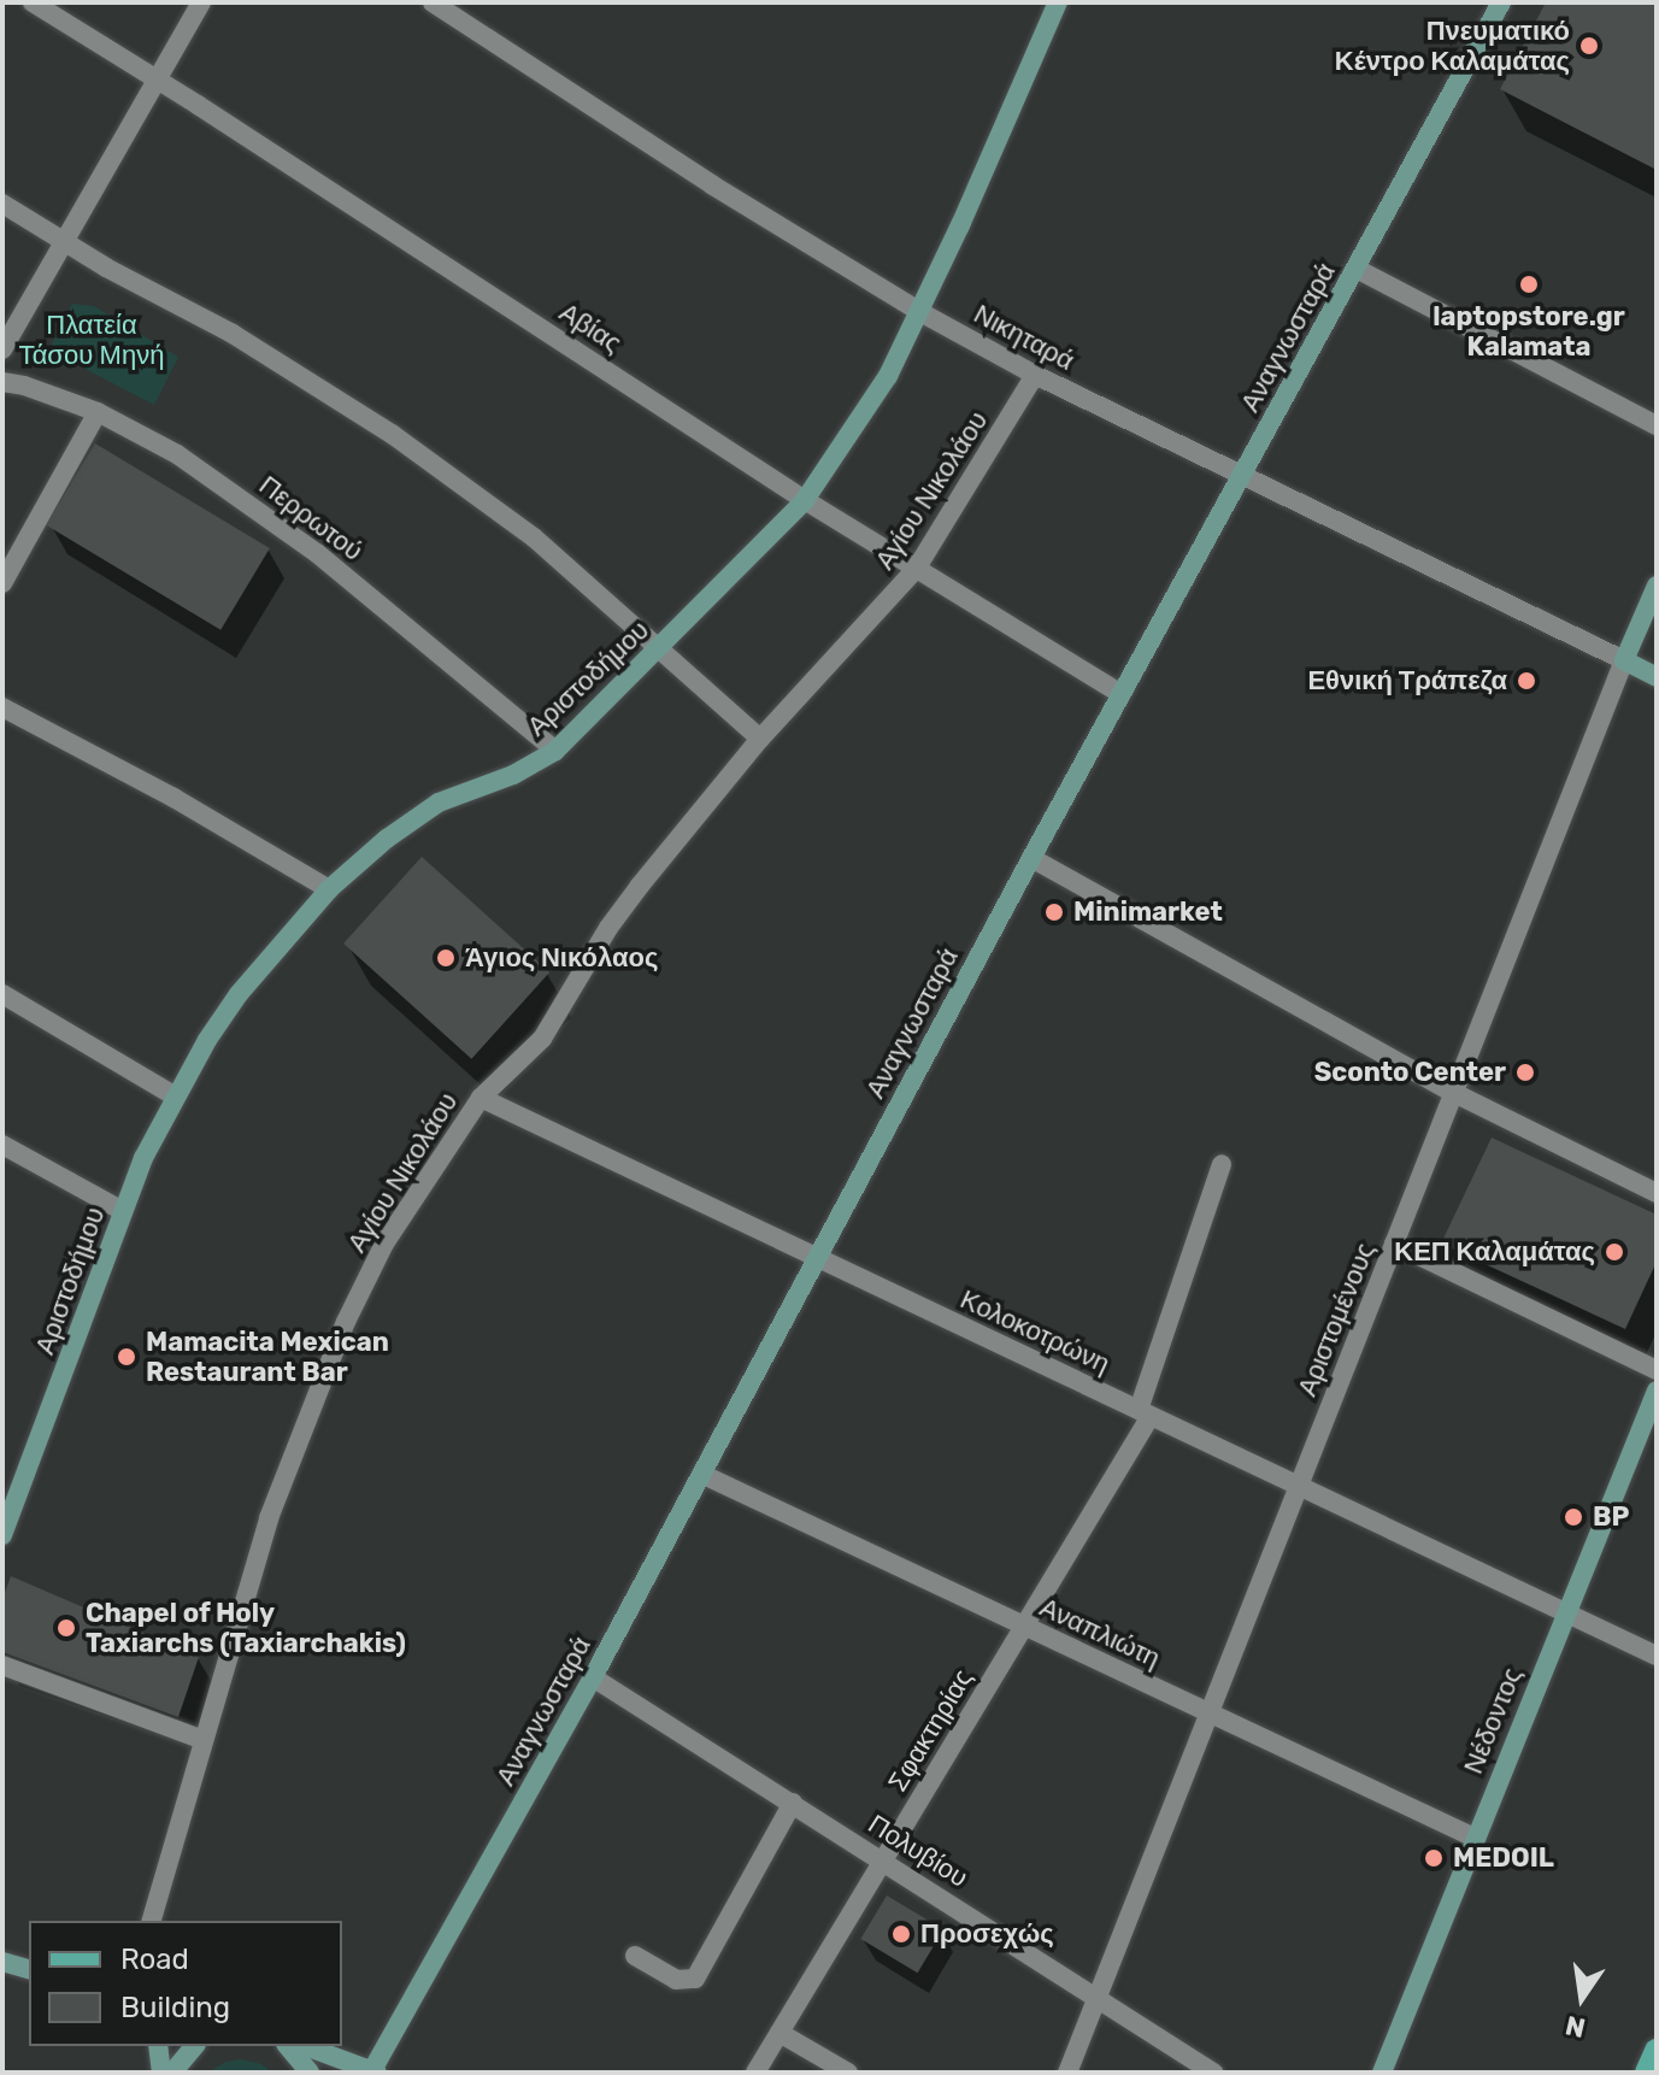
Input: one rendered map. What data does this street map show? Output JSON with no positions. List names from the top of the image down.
{
  "streets": {
    "street": [
      "Αβίας",
      "Νικηταρά",
      "Αναγνωσταρά",
      "Αγίου Νικολάου",
      "Περρωτού",
      "Αριστοδήμου",
      "Αριστομένους",
      "Κολοκοτρώνη",
      "Αναπλιώτη",
      "Νέδοντος",
      "Σφακτηρίας",
      "Πολυβίου"
    ]
  },
  "crossings": [
    ["Αβίας", "Αναγνωσταρά"],
    ["Αβίας", "Αγίου Νικολάου"],
    ["Αβίας", "Αριστοδήμου"],
    ["Νικηταρά", "Αναγνωσταρά"],
    ["Νικηταρά", "Αγίου Νικολάου"],
    ["Νικηταρά", "Αριστοδήμου"],
    ["Νικηταρά", "Αριστομένους"],
    ["Αναγνωσταρά", "Κολοκοτρώνη"],
    ["Αναγνωσταρά", "Αναπλιώτη"],
    ["Αναγνωσταρά", "Πολυβίου"],
    ["Αγίου Νικολάου", "Κολοκοτρώνη"],
    ["Περρωτού", "Αριστοδήμου"],
    ["Αριστομένους", "Κολοκοτρώνη"],
    ["Αριστομένους", "Αναπλιώτη"],
    ["Αριστομένους", "Πολυβίου"],
    ["Κολοκοτρώνη", "Νέδοντος"],
    ["Κολοκοτρώνη", "Σφακτηρίας"],
    ["Αναπλιώτη", "Νέδοντος"],
    ["Αναπλιώτη", "Σφακτηρίας"],
    ["Σφακτηρίας", "Πολυβίου"]
  ],
  "parks": ["Πλατεία Τάσου Μηνή"],
  "places": [
    "Πνευματικό Κέντρο Καλαμάτας",
    "laptopstore.gr Kalamata",
    "Εθνική Τράπεζα",
    "Minimarket",
    "Άγιος Νικόλαος",
    "Sconto Center",
    "ΚΕΠ Καλαμάτας",
    "Mamacita Mexican Restaurant Bar",
    "BP",
    "Chapel of Holy Taxiarchs (Taxiarchakis)",
    "MEDOIL",
    "Προσεχώς"
  ],
  "legend": ["Road", "Building"],
  "north": "bottom"
}
